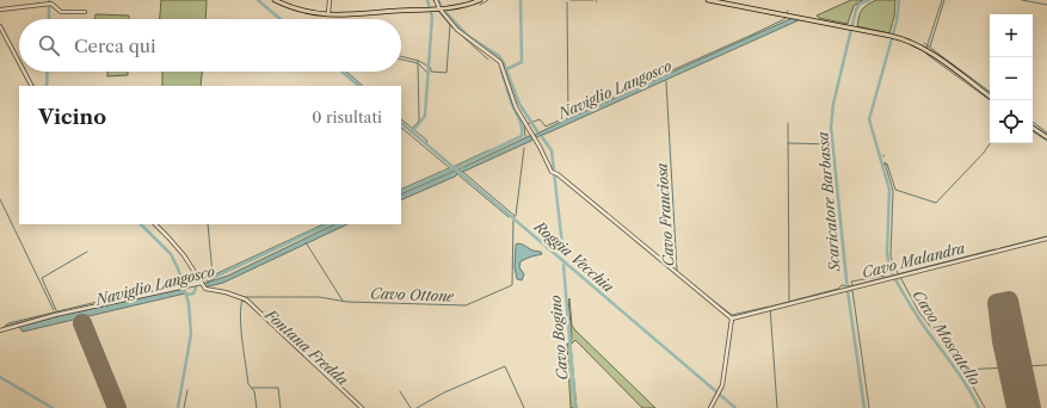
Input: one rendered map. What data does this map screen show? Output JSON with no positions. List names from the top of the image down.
{
  "water": [
    "Naviglio Langosco",
    "Scaricatore Barbassa",
    "Cavo Franciosa",
    "Roggia Vecchia",
    "Cavo Malandra",
    "Cavo Ottone",
    "Cavo Bogino",
    "Cavo Moscatello",
    "Fontana Fredda"
  ],
  "page": {
    "map_buttons": ["+", "−"],
    "search": "Cerca qui",
    "heading": ["Vicino", "0 risultati"]
  }
}
